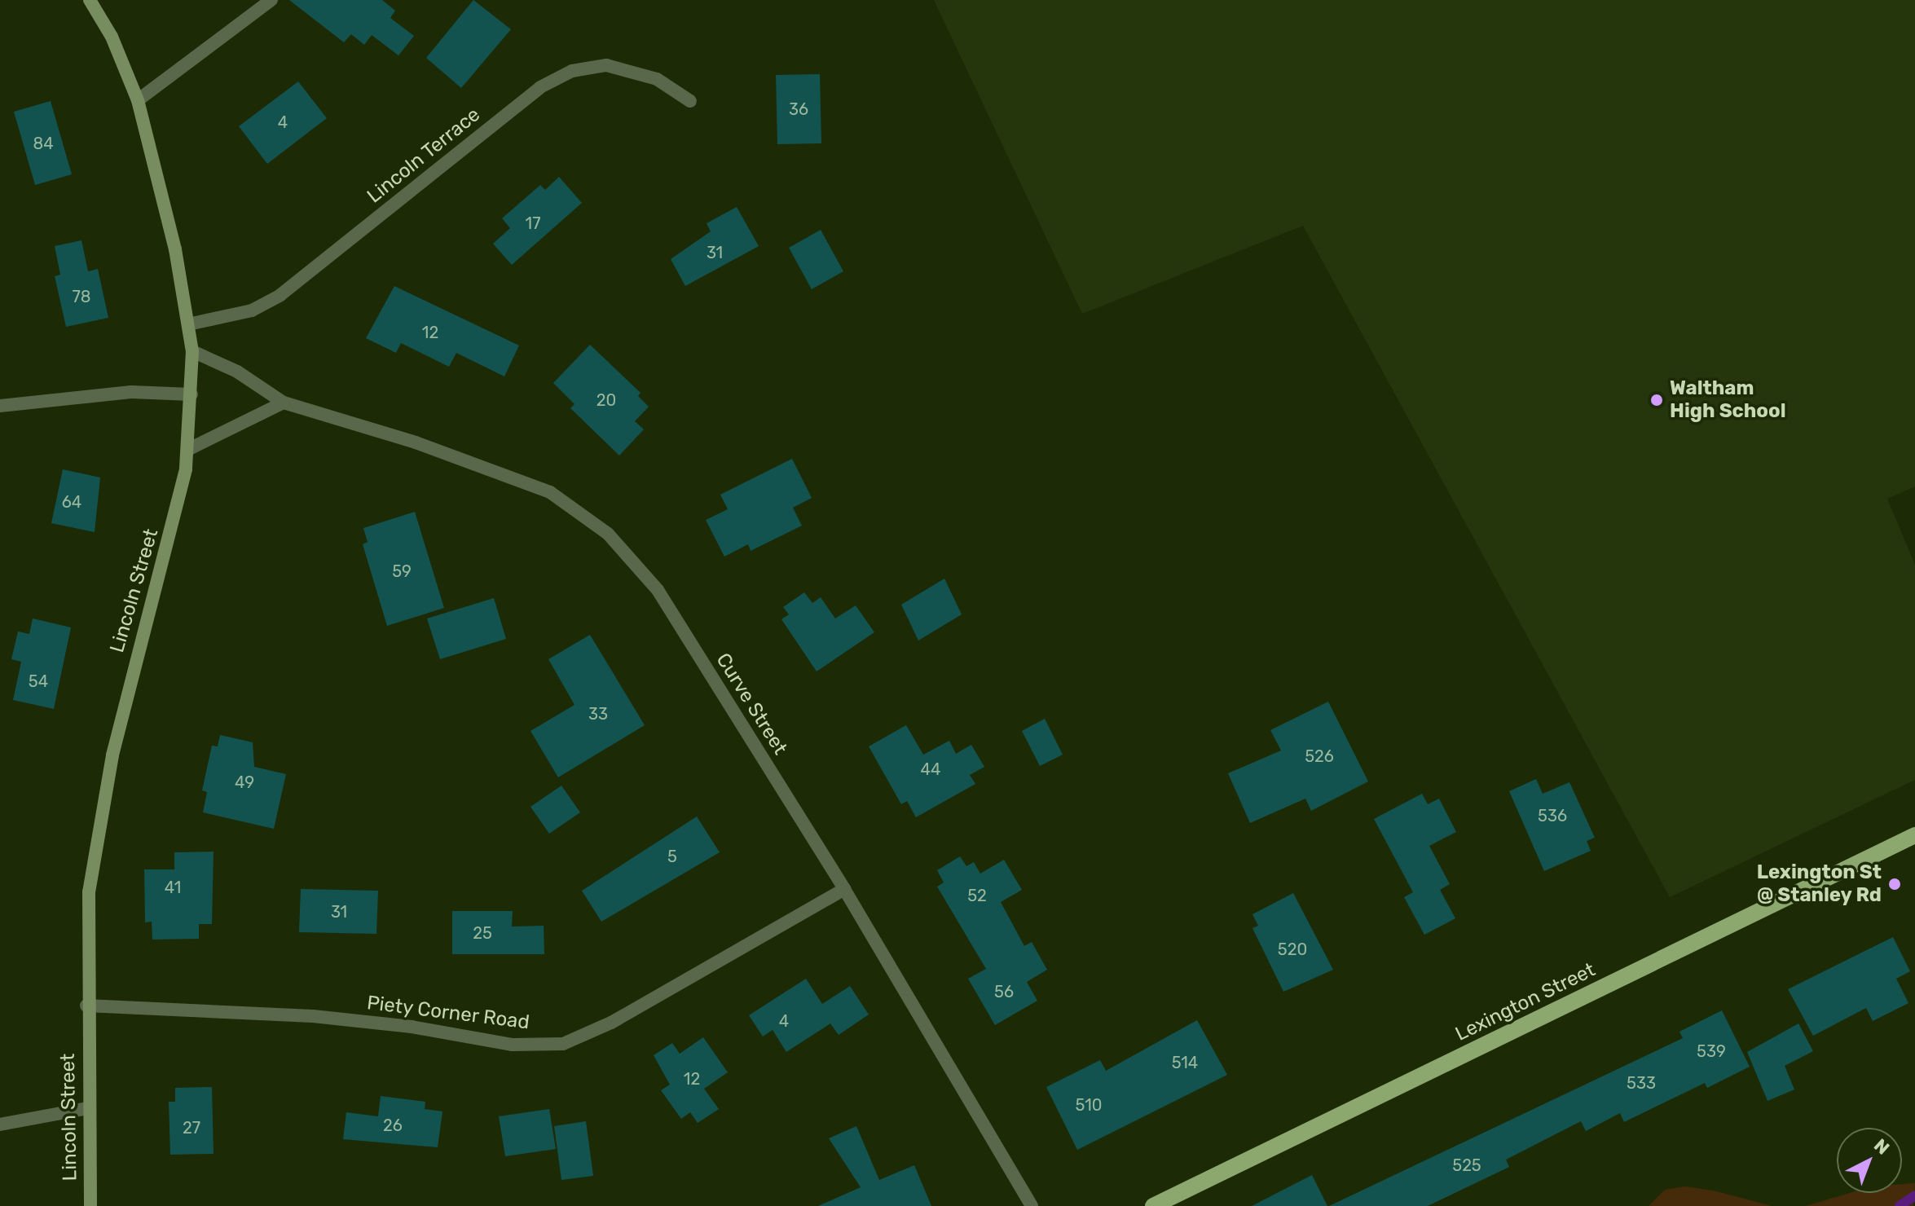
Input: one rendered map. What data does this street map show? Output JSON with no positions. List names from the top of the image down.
{
  "streets": {
    "main road": ["Lexington Street"],
    "street": [
      "Lincoln Terrace",
      "Lincoln Street",
      "Curve Street",
      "Piety Corner Road"
    ]
  },
  "crossings": [
    ["Lincoln Terrace", "Lincoln Street"],
    ["Lincoln Street", "Curve Street"],
    ["Lincoln Street", "Piety Corner Road"],
    ["Curve Street", "Piety Corner Road"]
  ],
  "places": ["Waltham High School", "Lexington St @ Stanley Rd"],
  "house_numbers": [
    "36",
    "4",
    "84",
    "17",
    "31",
    "78",
    "12",
    "20",
    "64",
    "59",
    "54",
    "33",
    "526",
    "44",
    "49",
    "536",
    "5",
    "41",
    "52",
    "31",
    "25",
    "520",
    "56",
    "4",
    "539",
    "514",
    "12",
    "533",
    "510",
    "26",
    "27",
    "525"
  ],
  "north": "top right"
}
